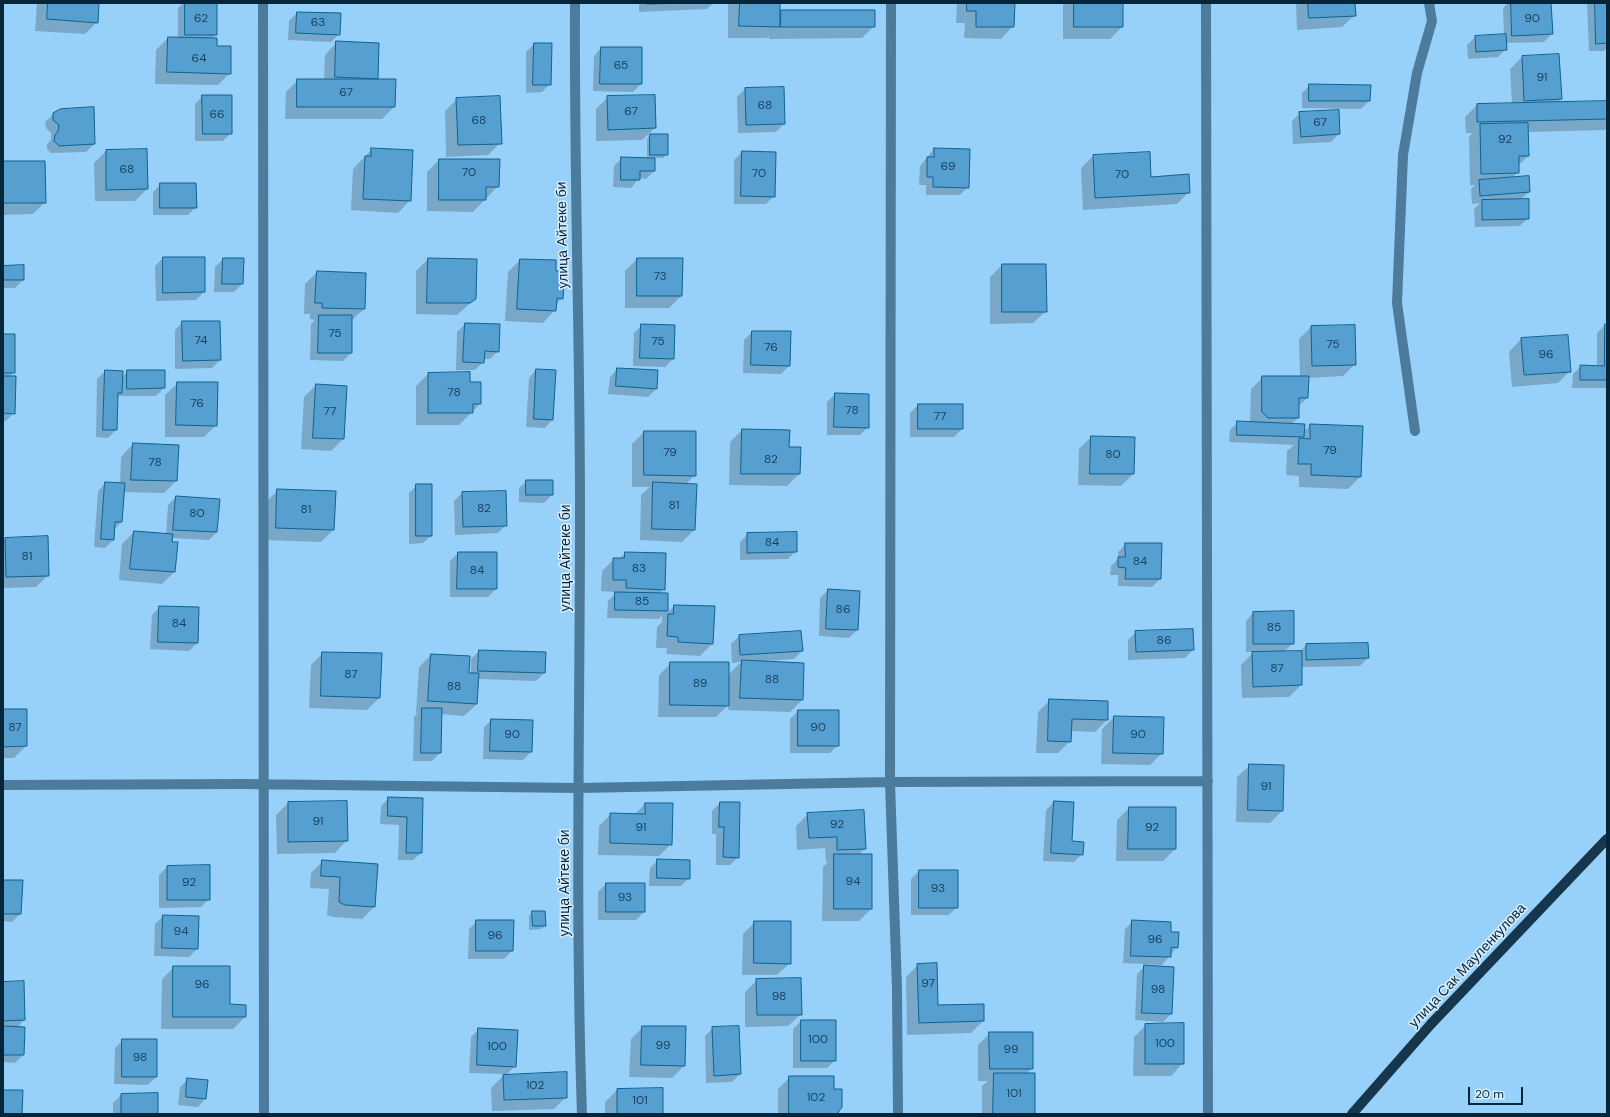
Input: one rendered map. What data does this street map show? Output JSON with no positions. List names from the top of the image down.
{
  "streets": {
    "main road": ["улица Сак Мауленкулова"],
    "street": ["улица Айтеке би"]
  },
  "house_numbers": [
    "62",
    "90",
    "63",
    "64",
    "65",
    "91",
    "67",
    "68",
    "67",
    "66",
    "68",
    "67",
    "92",
    "69",
    "68",
    "70",
    "70",
    "70",
    "73",
    "75",
    "74",
    "75",
    "75",
    "76",
    "96",
    "78",
    "76",
    "78",
    "77",
    "77",
    "79",
    "79",
    "80",
    "82",
    "78",
    "81",
    "82",
    "81",
    "80",
    "84",
    "81",
    "84",
    "83",
    "84",
    "85",
    "86",
    "84",
    "85",
    "86",
    "87",
    "87",
    "88",
    "89",
    "88",
    "87",
    "90",
    "90",
    "90",
    "91",
    "91",
    "92",
    "91",
    "92",
    "94",
    "92",
    "93",
    "93",
    "94",
    "96",
    "96",
    "97",
    "96",
    "98",
    "98",
    "100",
    "100",
    "99",
    "100",
    "99",
    "98",
    "102",
    "101",
    "102",
    "101"
  ],
  "scale_bar": "20 m"
}
